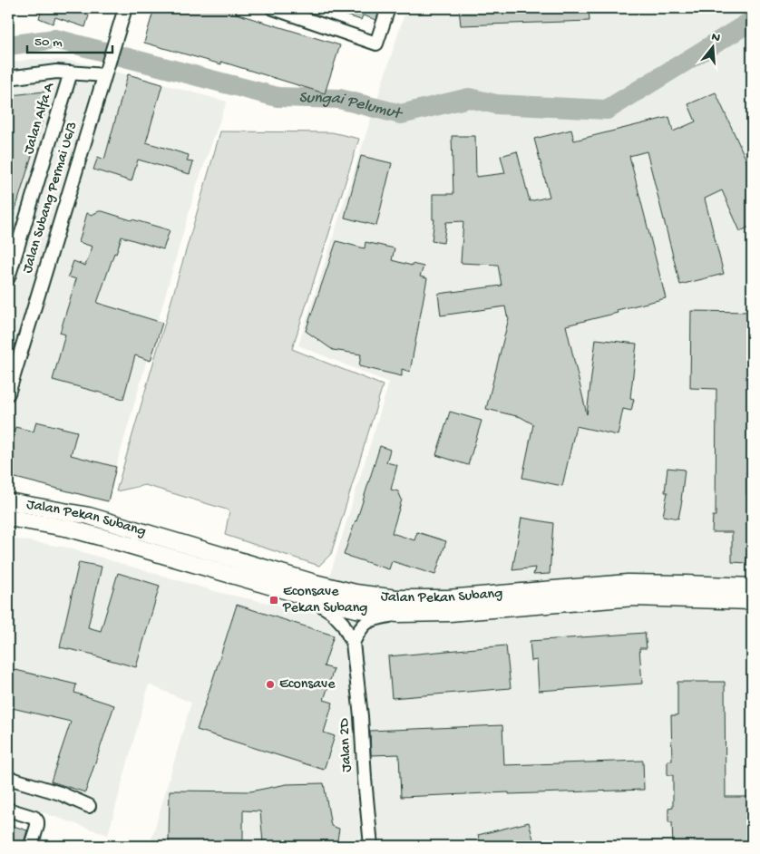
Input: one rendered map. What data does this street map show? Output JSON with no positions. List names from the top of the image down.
{
  "streets": {
    "main road": ["Jalan Pekan Subang"],
    "street": ["Jalan Alfa A", "Jalan Subang Permai U6/3", "Jalan 2D"]
  },
  "crossings": [
    ["Jalan Pekan Subang", "Jalan 2D"]
  ],
  "water": ["Sungai Pelumut"],
  "places": {
    "transit": ["Econsave Pekan Subang"],
    "other": ["Econsave"]
  },
  "scale_bar": "50 m",
  "north": "top"
}
